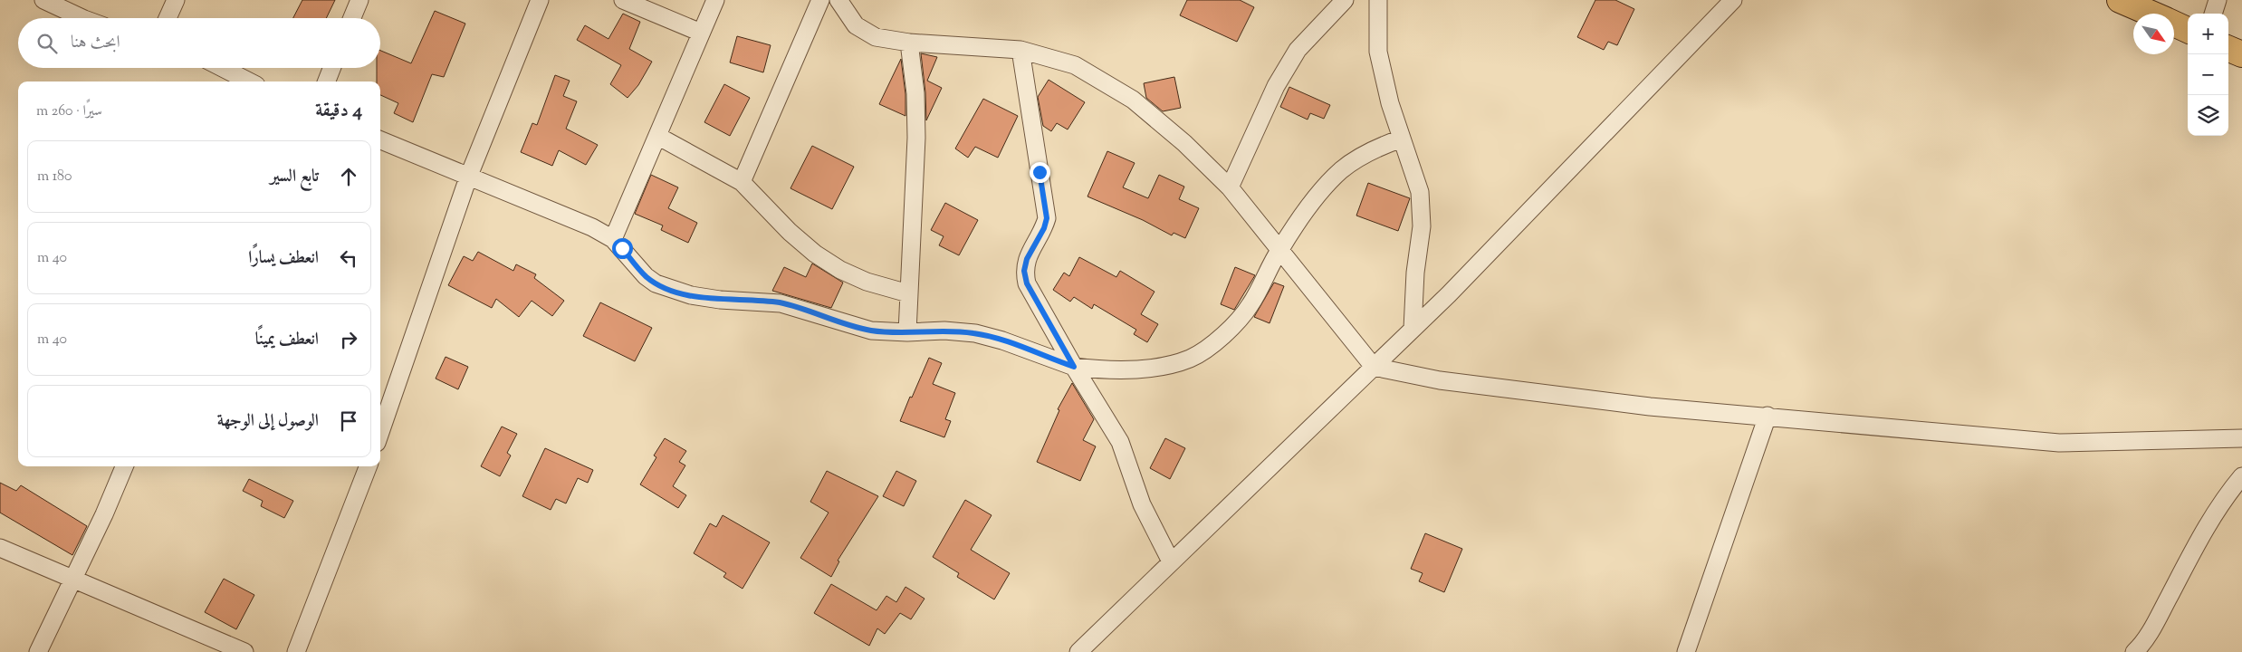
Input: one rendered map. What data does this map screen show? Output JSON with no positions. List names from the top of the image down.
{
  "north": "bottom right",
  "page": {
    "map_buttons": ["+", "−"],
    "search": "ابحث هنا",
    "heading": ["4 دقيقة", "سيرًا · 260 m"],
    "list": [
      ["تابع السير", "180 m"],
      ["انعطف يسارًا", "40 m"],
      ["انعطف يمينًا", "40 m"],
      "الوصول إلى الوجهة"
    ]
  }
}
